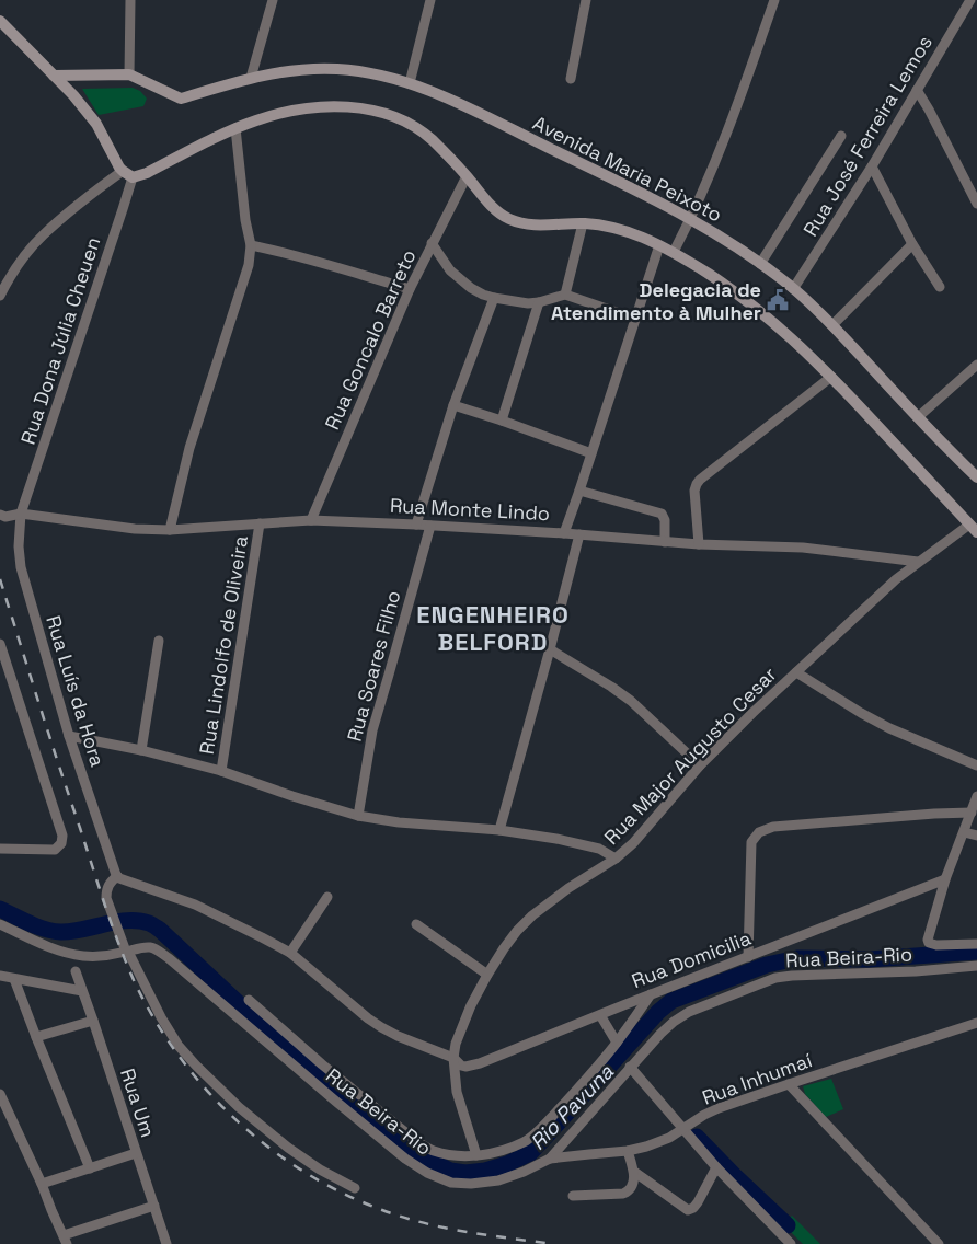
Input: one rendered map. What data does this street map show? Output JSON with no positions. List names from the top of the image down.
{
  "streets": {
    "main road": ["Avenida Maria Peixoto"],
    "street": [
      "Rua José Ferreira Lemos",
      "Rua Goncalo Barreto",
      "Rua Dona Júlia Cheuen",
      "Rua Monte Lindo",
      "Rua Lindolfo de Oliveira",
      "Rua Soares Filho",
      "Rua Luís da Hora",
      "Rua Major Augusto Cesar",
      "Rua Beira-Rio",
      "Rua Domicilia",
      "Rua Inhumaí",
      "Rua Um"
    ]
  },
  "crossings": [
    ["Rua José Ferreira Lemos", "Avenida Maria Peixoto"],
    ["Rua Goncalo Barreto", "Rua Monte Lindo"],
    ["Rua Dona Júlia Cheuen", "Rua Monte Lindo"],
    ["Rua Dona Júlia Cheuen", "Rua Luís da Hora"],
    ["Rua Monte Lindo", "Rua Lindolfo de Oliveira"],
    ["Rua Monte Lindo", "Rua Soares Filho"],
    ["Rua Monte Lindo", "Rua Luís da Hora"],
    ["Rua Monte Lindo", "Rua Major Augusto Cesar"],
    ["Rua Luís da Hora", "Rua Domicilia"],
    ["Rua Major Augusto Cesar", "Rua Domicilia"],
    ["Rua Beira-Rio", "Rua Inhumaí"]
  ],
  "districts": ["ENGENHEIRO BELFORD"],
  "water": ["Rio Pavuna"],
  "places": {
    "public building": ["Delegacia de Atendimento à Mulher"]
  }
}
